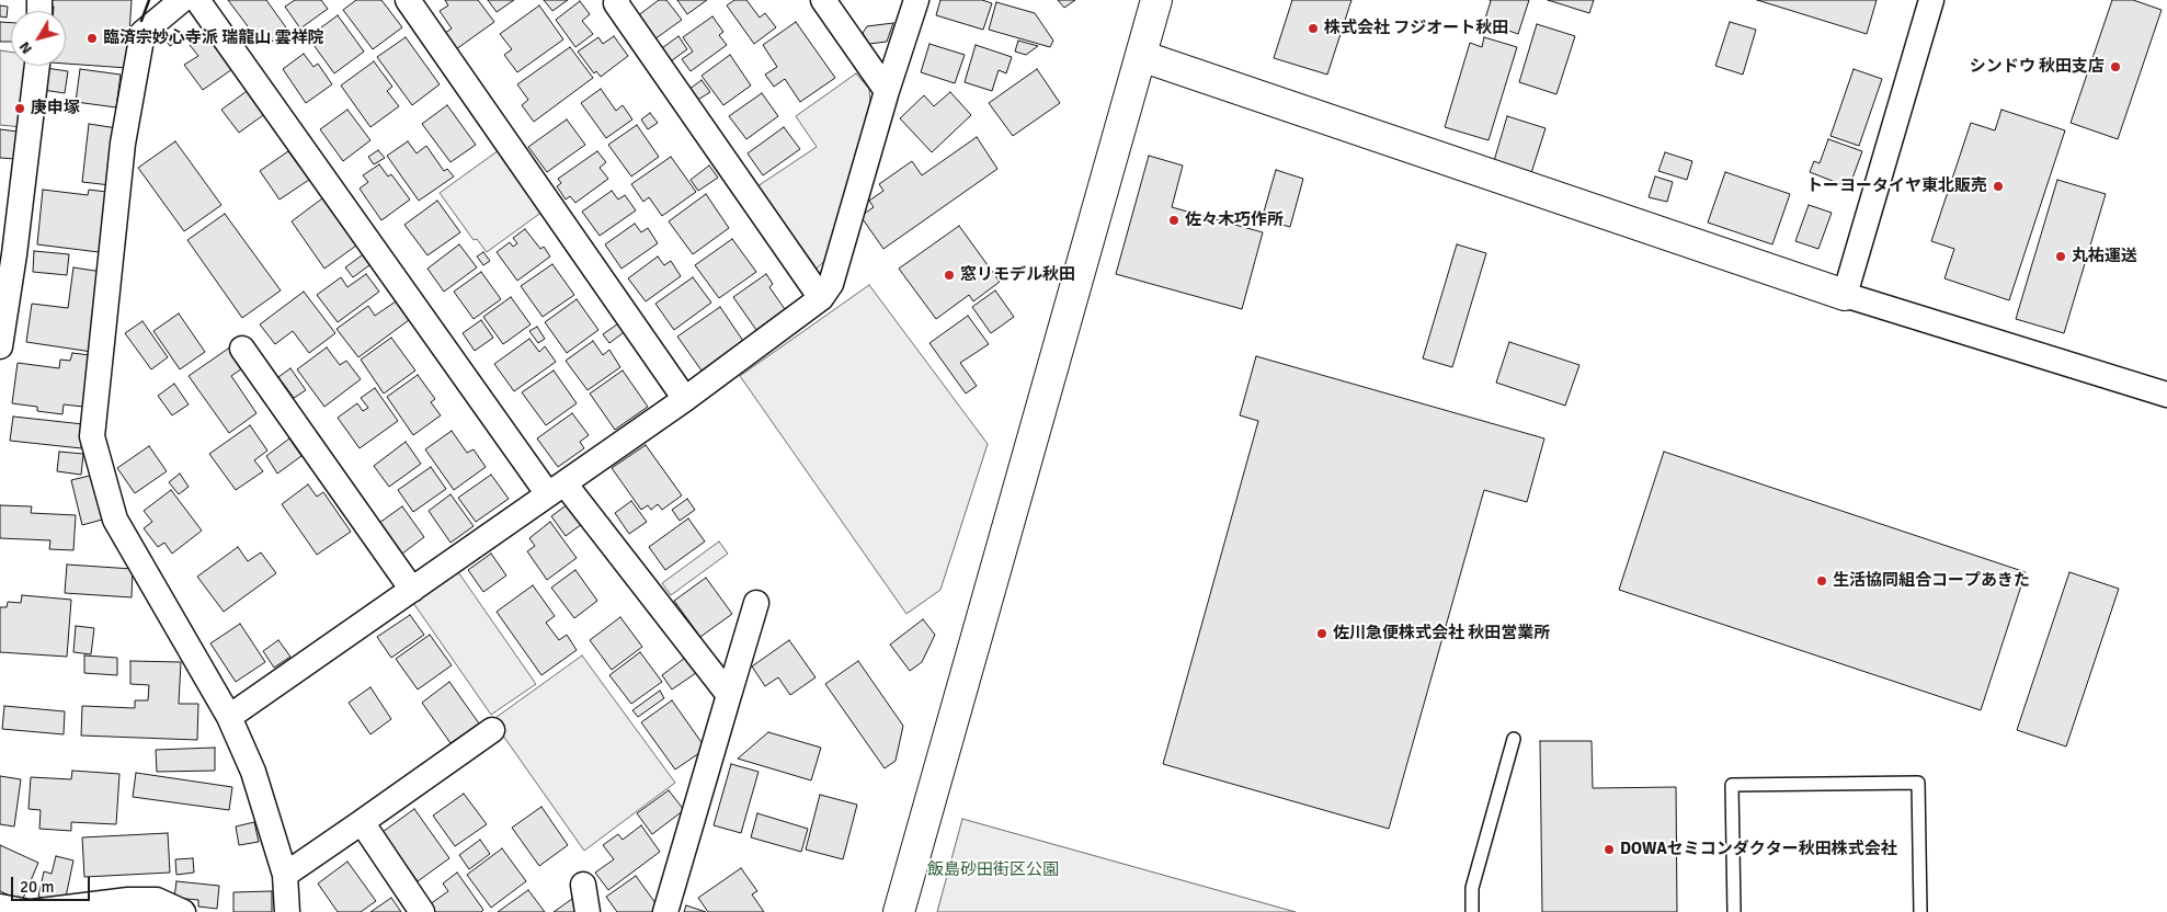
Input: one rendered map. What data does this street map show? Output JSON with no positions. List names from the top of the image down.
{
  "parks": ["飯島砂田街区公園"],
  "places": [
    "株式会社 フジオート秋田",
    "臨済宗妙心寺派 瑞龍山 雲祥院",
    "シンドウ 秋田支店",
    "庚申塚",
    "トーヨータイヤ東北販売",
    "佐々木巧作所",
    "丸祐運送",
    "窓リモデル秋田",
    "生活協同組合コープあきた",
    "佐川急便株式会社 秋田営業所",
    "DOWAセミコンダクター秋田株式会社"
  ],
  "scale_bar": "20 m",
  "north": "bottom left"
}
